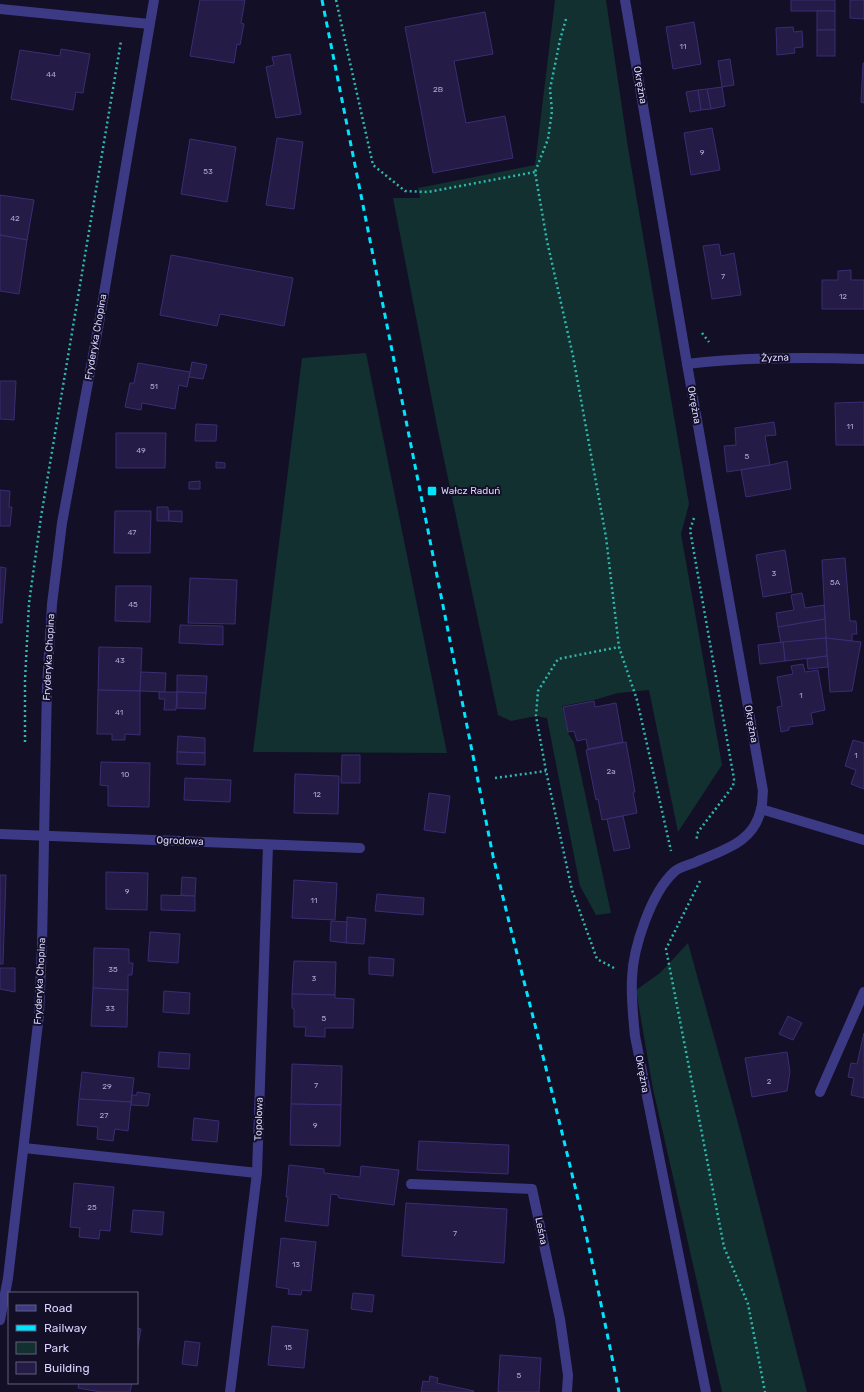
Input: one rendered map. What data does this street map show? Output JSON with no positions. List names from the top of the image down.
{
  "streets": {
    "street": [
      "Okrężna",
      "Fryderyka Chopina",
      "Żyzna",
      "Ogrodowa",
      "Topolowa",
      "Leśna"
    ]
  },
  "crossings": [
    ["Okrężna", "Żyzna"],
    ["Fryderyka Chopina", "Ogrodowa"],
    ["Ogrodowa", "Topolowa"]
  ],
  "places": {
    "transit": ["Wałcz Raduń"]
  },
  "house_numbers": [
    "11",
    "44",
    "2B",
    "9",
    "53",
    "42",
    "7",
    "12",
    "51",
    "11",
    "49",
    "5",
    "47",
    "3",
    "5A",
    "45",
    "43",
    "1",
    "41",
    "1",
    "2a",
    "10",
    "12",
    "9",
    "11",
    "35",
    "3",
    "33",
    "5",
    "2",
    "7",
    "29",
    "27",
    "9",
    "25",
    "7",
    "13",
    "15",
    "5"
  ],
  "legend": [
    "Road",
    "Railway",
    "Park",
    "Building"
  ]
}
